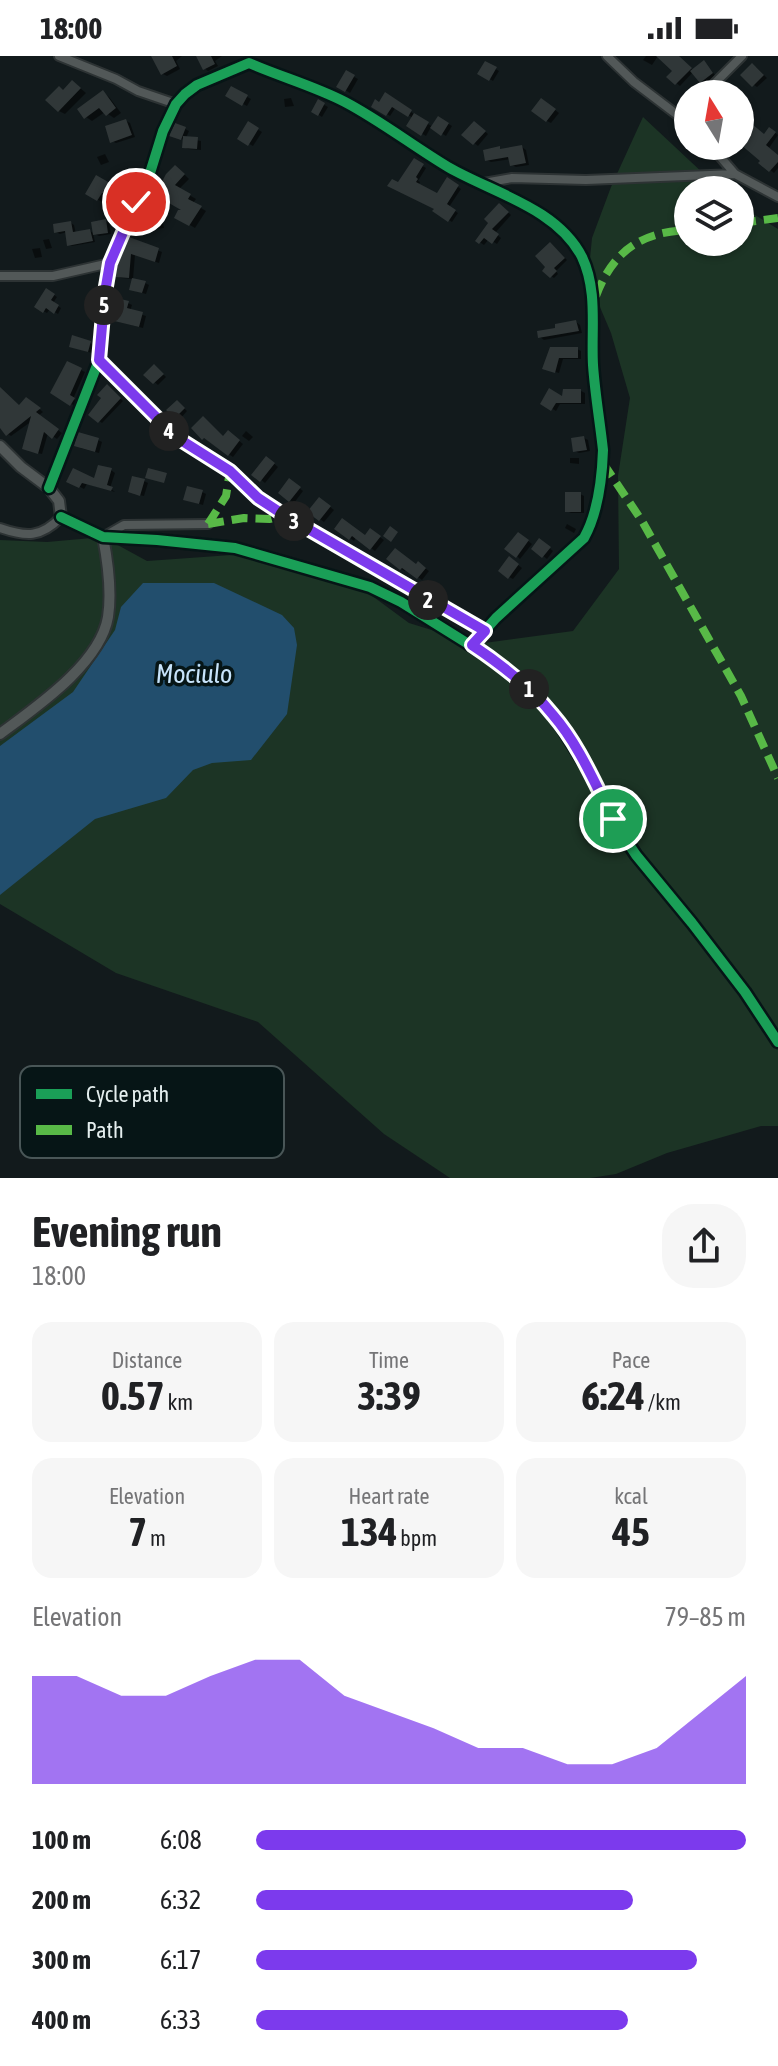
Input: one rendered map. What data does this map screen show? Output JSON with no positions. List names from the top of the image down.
{
  "water": ["Mociulo"],
  "legend": ["Cycle path", "Path"],
  "north": "top",
  "page": {
    "status": "18:00",
    "pins": [
      "5",
      "4",
      "3",
      "2",
      "1"
    ],
    "heading": ["Evening run", "18:00"],
    "stats": [
      ["Distance", "0.57 km"],
      ["Time", "3:39"],
      ["Pace", "6:24 /km"],
      ["Elevation", "7 m"],
      ["Heart rate", "134 bpm"],
      ["kcal", "45"]
    ],
    "chart": ["Elevation", "79–85 m"],
    "list": [
      {
        "name": "100 m",
        "note": "6:08"
      },
      {
        "name": "200 m",
        "note": "6:32"
      },
      {
        "name": "300 m",
        "note": "6:17"
      },
      {
        "name": "400 m",
        "note": "6:33"
      }
    ]
  }
}
